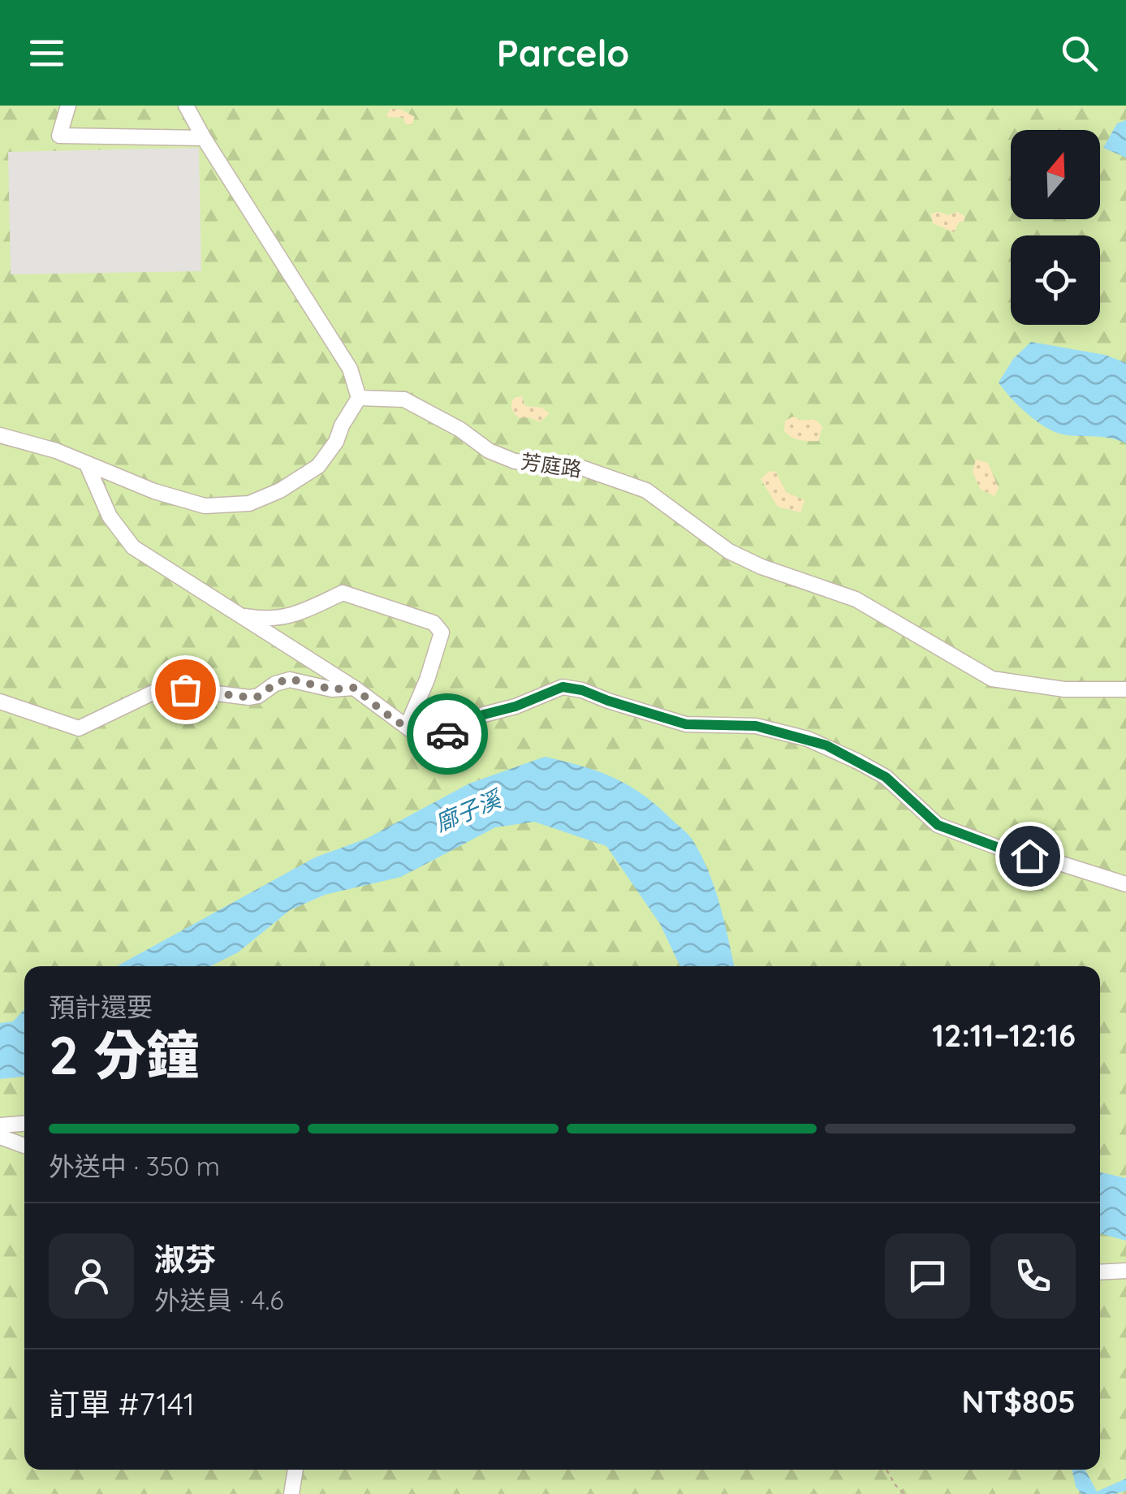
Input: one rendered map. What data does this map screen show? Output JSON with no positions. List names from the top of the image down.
{
  "streets": {
    "street": ["芳庭路"]
  },
  "water": ["廍子溪"],
  "north": "top",
  "page": {
    "header": "Parcelo",
    "heading": ["2 分鐘", "預計還要", "12:11–12:16"],
    "panel": [
      "淑芬",
      "外送員 · 4.6",
      "訂單 #7141",
      "NT$805"
    ],
    "bar": "外送中 · 350 m"
  }
}
